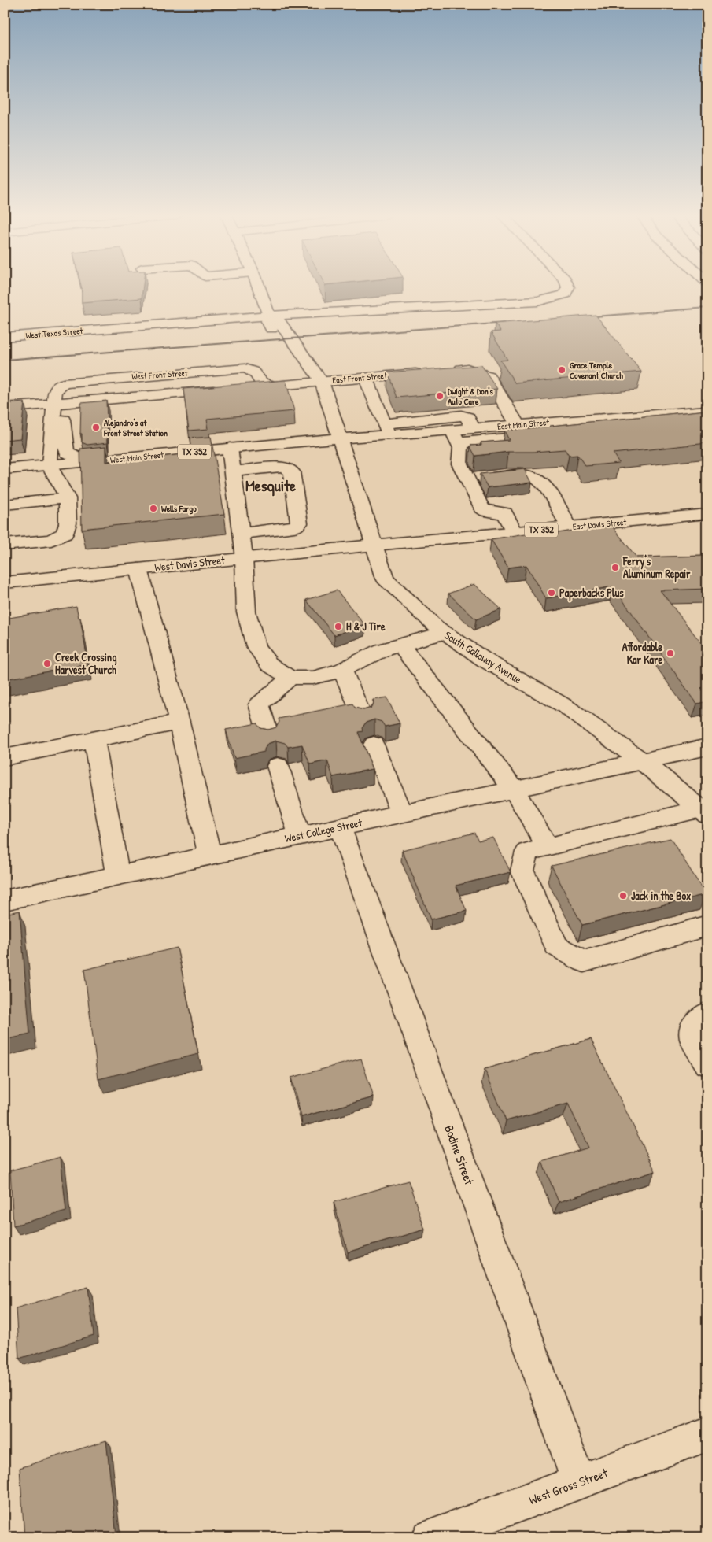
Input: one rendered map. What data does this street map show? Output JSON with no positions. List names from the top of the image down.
{
  "streets": {
    "street": [
      "West Texas Street",
      "West Front Street",
      "East Front Street",
      "East Main Street",
      "TX 352",
      "West Main Street",
      "East Davis Street",
      "West Davis Street",
      "South Galloway Avenue",
      "West College Street",
      "Bodine Street",
      "West Gross Street"
    ]
  },
  "crossings": [
    ["East Front Street", "South Galloway Avenue"],
    ["East Main Street", "West Main Street"],
    ["East Main Street", "South Galloway Avenue"],
    ["West Main Street", "South Galloway Avenue"],
    ["East Davis Street", "West Davis Street"],
    ["East Davis Street", "South Galloway Avenue"],
    ["West Davis Street", "South Galloway Avenue"],
    ["South Galloway Avenue", "West College Street"],
    ["West College Street", "Bodine Street"],
    ["Bodine Street", "West Gross Street"]
  ],
  "districts": ["Mesquite"],
  "places": [
    "Grace Temple Covenant Church",
    "Dwight & Don's Auto Care",
    "Alejandro's at Front Street Station",
    "Wells Fargo",
    "Ferry's Aluminum Repair",
    "Paperbacks Plus",
    "H & J Tire",
    "Affordable Kar Kare",
    "Creek Crossing Harvest Church",
    "Jack in the Box"
  ]
}
